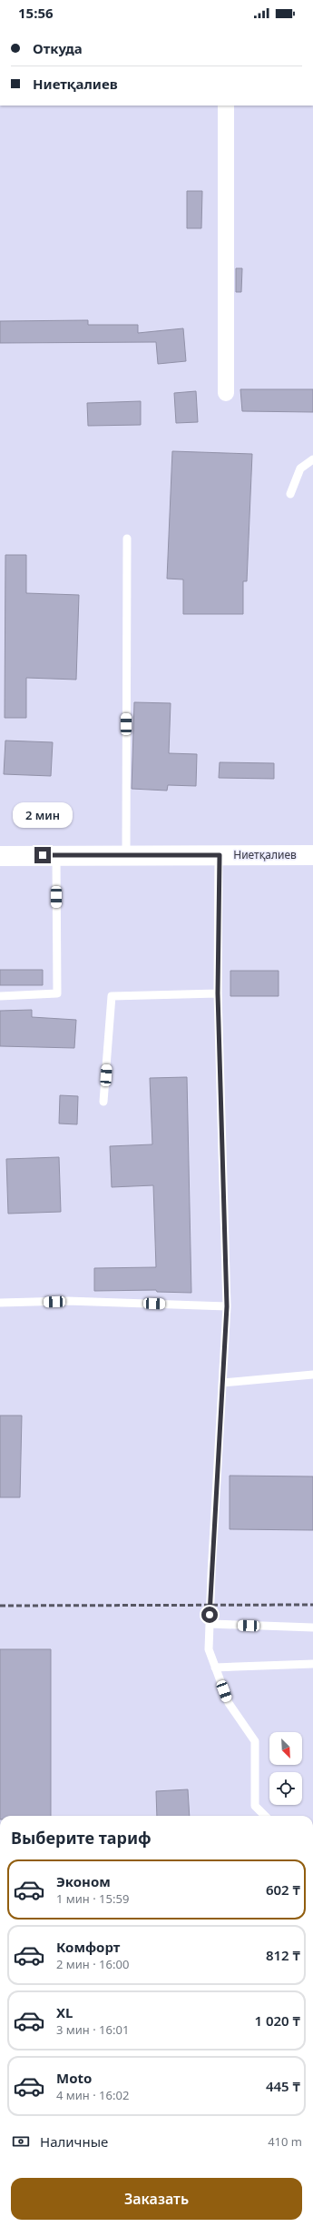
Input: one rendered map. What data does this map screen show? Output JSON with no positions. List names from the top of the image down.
{
  "streets": {
    "street": ["Ниетқалиев"]
  },
  "north": "bottom right",
  "page": {
    "status": "15:56",
    "banner": ["Откуда", "Ниетқалиев"],
    "bubble": "2 мин",
    "heading": "Выберите тариф",
    "list": [
      {
        "name": "Эконом",
        "note": "1 мин · 15:59",
        "value": "602 ₸"
      },
      {
        "name": "Комфорт",
        "note": "2 мин · 16:00",
        "value": "812 ₸"
      },
      {
        "name": "XL",
        "note": "3 мин · 16:01",
        "value": "1 020 ₸"
      },
      {
        "name": "Moto",
        "note": "4 мин · 16:02",
        "value": "445 ₸"
      }
    ],
    "pay": ["Наличные", "410 m"],
    "buttons": "Заказать"
  }
}
